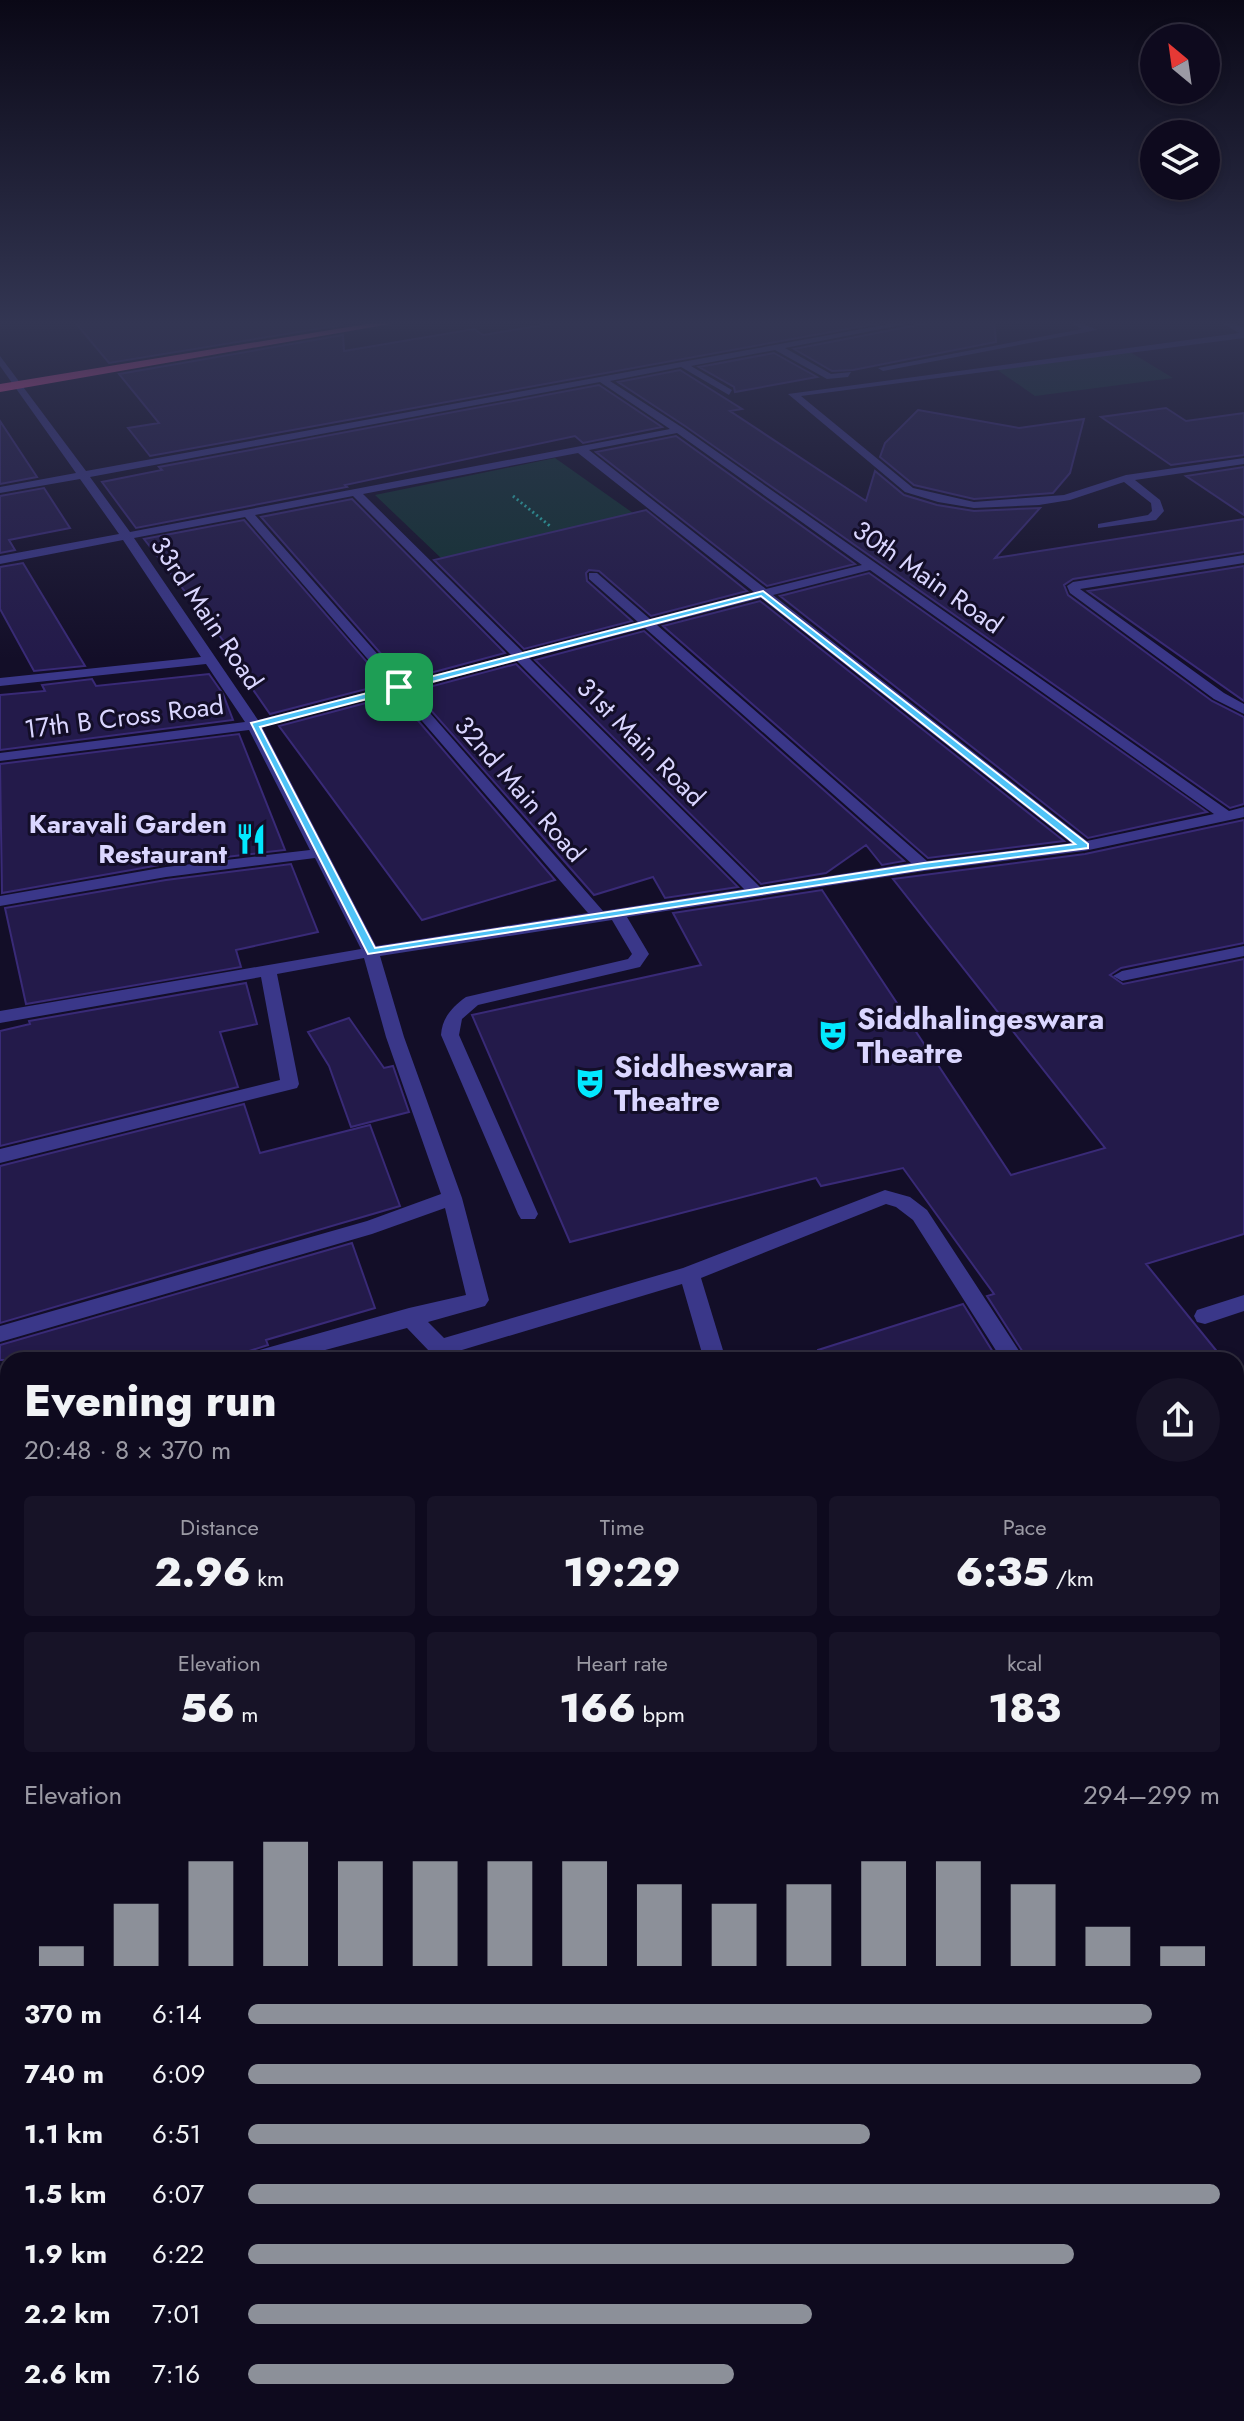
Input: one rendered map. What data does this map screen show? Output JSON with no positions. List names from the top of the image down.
{
  "streets": {
    "street": [
      "30th Main Road",
      "33rd Main Road",
      "17th B Cross Road",
      "31st Main Road",
      "32nd Main Road"
    ]
  },
  "crossings": [
    ["30th Main Road", "17th B Cross Road"],
    ["33rd Main Road", "17th B Cross Road"],
    ["17th B Cross Road", "31st Main Road"],
    ["17th B Cross Road", "32nd Main Road"]
  ],
  "places": {
    "restaurant": ["Karavali Garden Restaurant"],
    "theatre": ["Siddhalingeswara Theatre", "Siddheswara Theatre"]
  },
  "north": "top left",
  "page": {
    "heading": ["Evening run", "20:48 · 8 × 370 m"],
    "stats": [
      ["Distance", "2.96 km"],
      ["Time", "19:29"],
      ["Pace", "6:35 /km"],
      ["Elevation", "56 m"],
      ["Heart rate", "166 bpm"],
      ["kcal", "183"]
    ],
    "chart": ["Elevation", "294–299 m"],
    "list": [
      {
        "name": "370 m",
        "note": "6:14"
      },
      {
        "name": "740 m",
        "note": "6:09"
      },
      {
        "name": "1.1 km",
        "note": "6:51"
      },
      {
        "name": "1.5 km",
        "note": "6:07"
      },
      {
        "name": "1.9 km",
        "note": "6:22"
      },
      {
        "name": "2.2 km",
        "note": "7:01"
      },
      {
        "name": "2.6 km",
        "note": "7:16"
      }
    ]
  }
}
